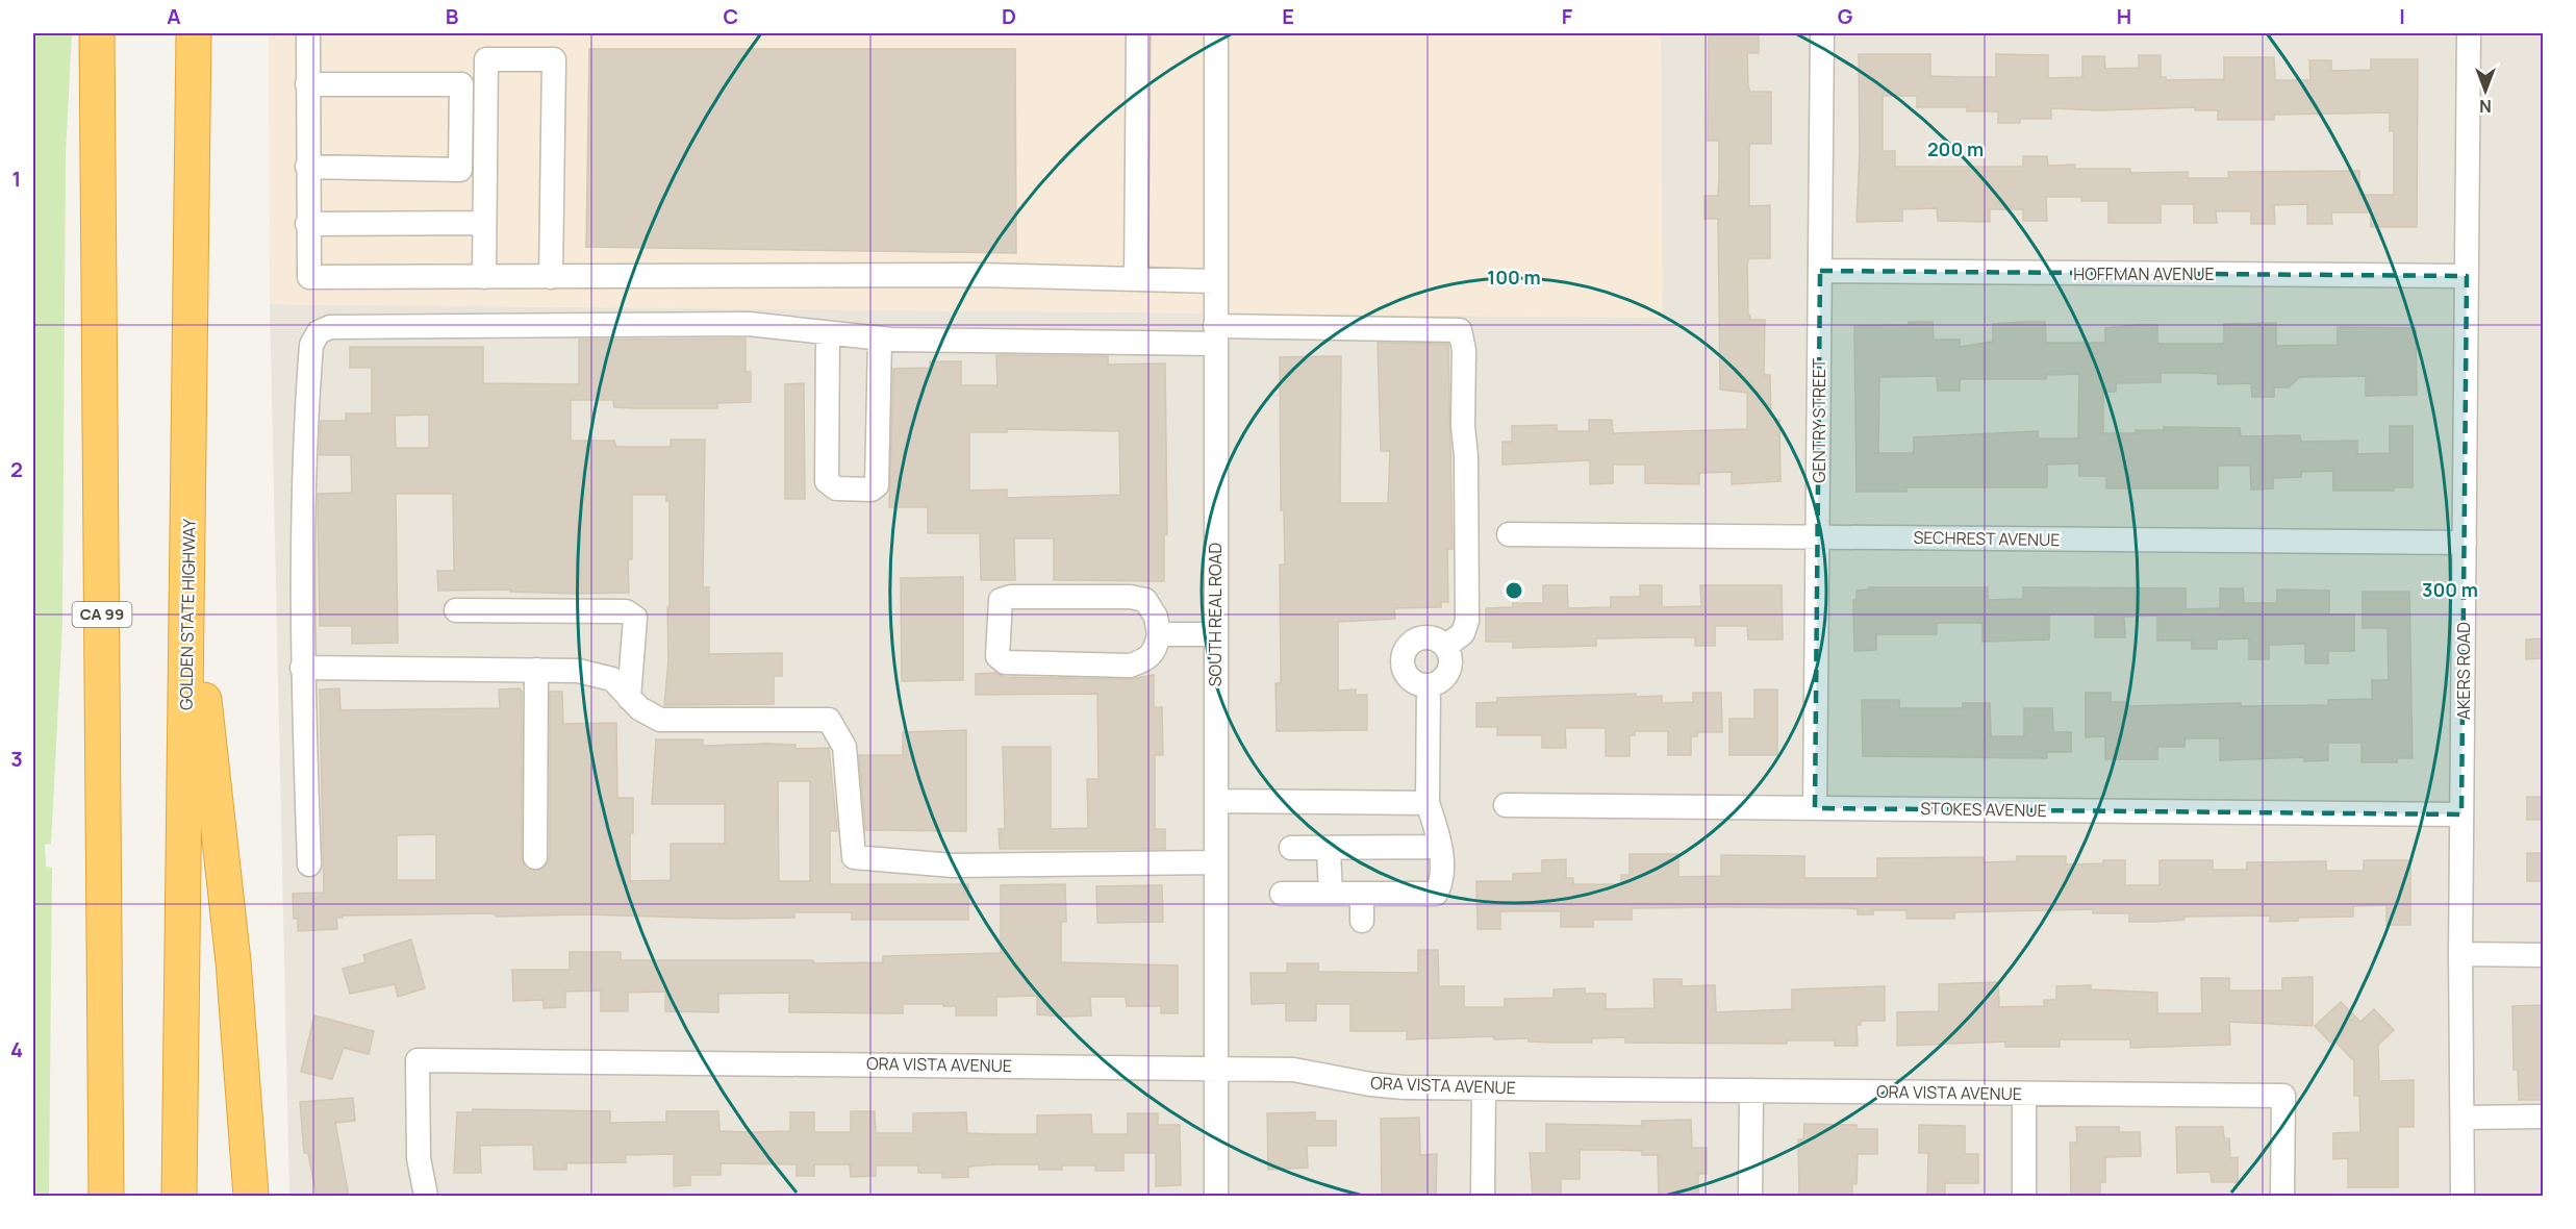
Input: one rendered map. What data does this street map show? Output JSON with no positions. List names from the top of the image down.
{
  "streets": {
    "highway": ["CA 99", "GOLDEN STATE HIGHWAY"],
    "street": [
      "HOFFMAN AVENUE",
      "GENTRY STREET",
      "SECHREST AVENUE",
      "SOUTH REAL ROAD",
      "AKERS ROAD",
      "STOKES AVENUE",
      "ORA VISTA AVENUE"
    ]
  },
  "crossings": [
    ["HOFFMAN AVENUE", "GENTRY STREET"],
    ["HOFFMAN AVENUE", "AKERS ROAD"],
    ["GENTRY STREET", "SECHREST AVENUE"],
    ["GENTRY STREET", "STOKES AVENUE"],
    ["SECHREST AVENUE", "AKERS ROAD"],
    ["SOUTH REAL ROAD", "ORA VISTA AVENUE"],
    ["AKERS ROAD", "STOKES AVENUE"]
  ],
  "north": "bottom",
  "grid": {
    "columns": [
      "A",
      "B",
      "C",
      "D",
      "E",
      "F",
      "G",
      "H",
      "I"
    ],
    "rows": [
      "1",
      "2",
      "3",
      "4"
    ]
  },
  "rings": ["200 m", "100 m", "300 m"]
}
